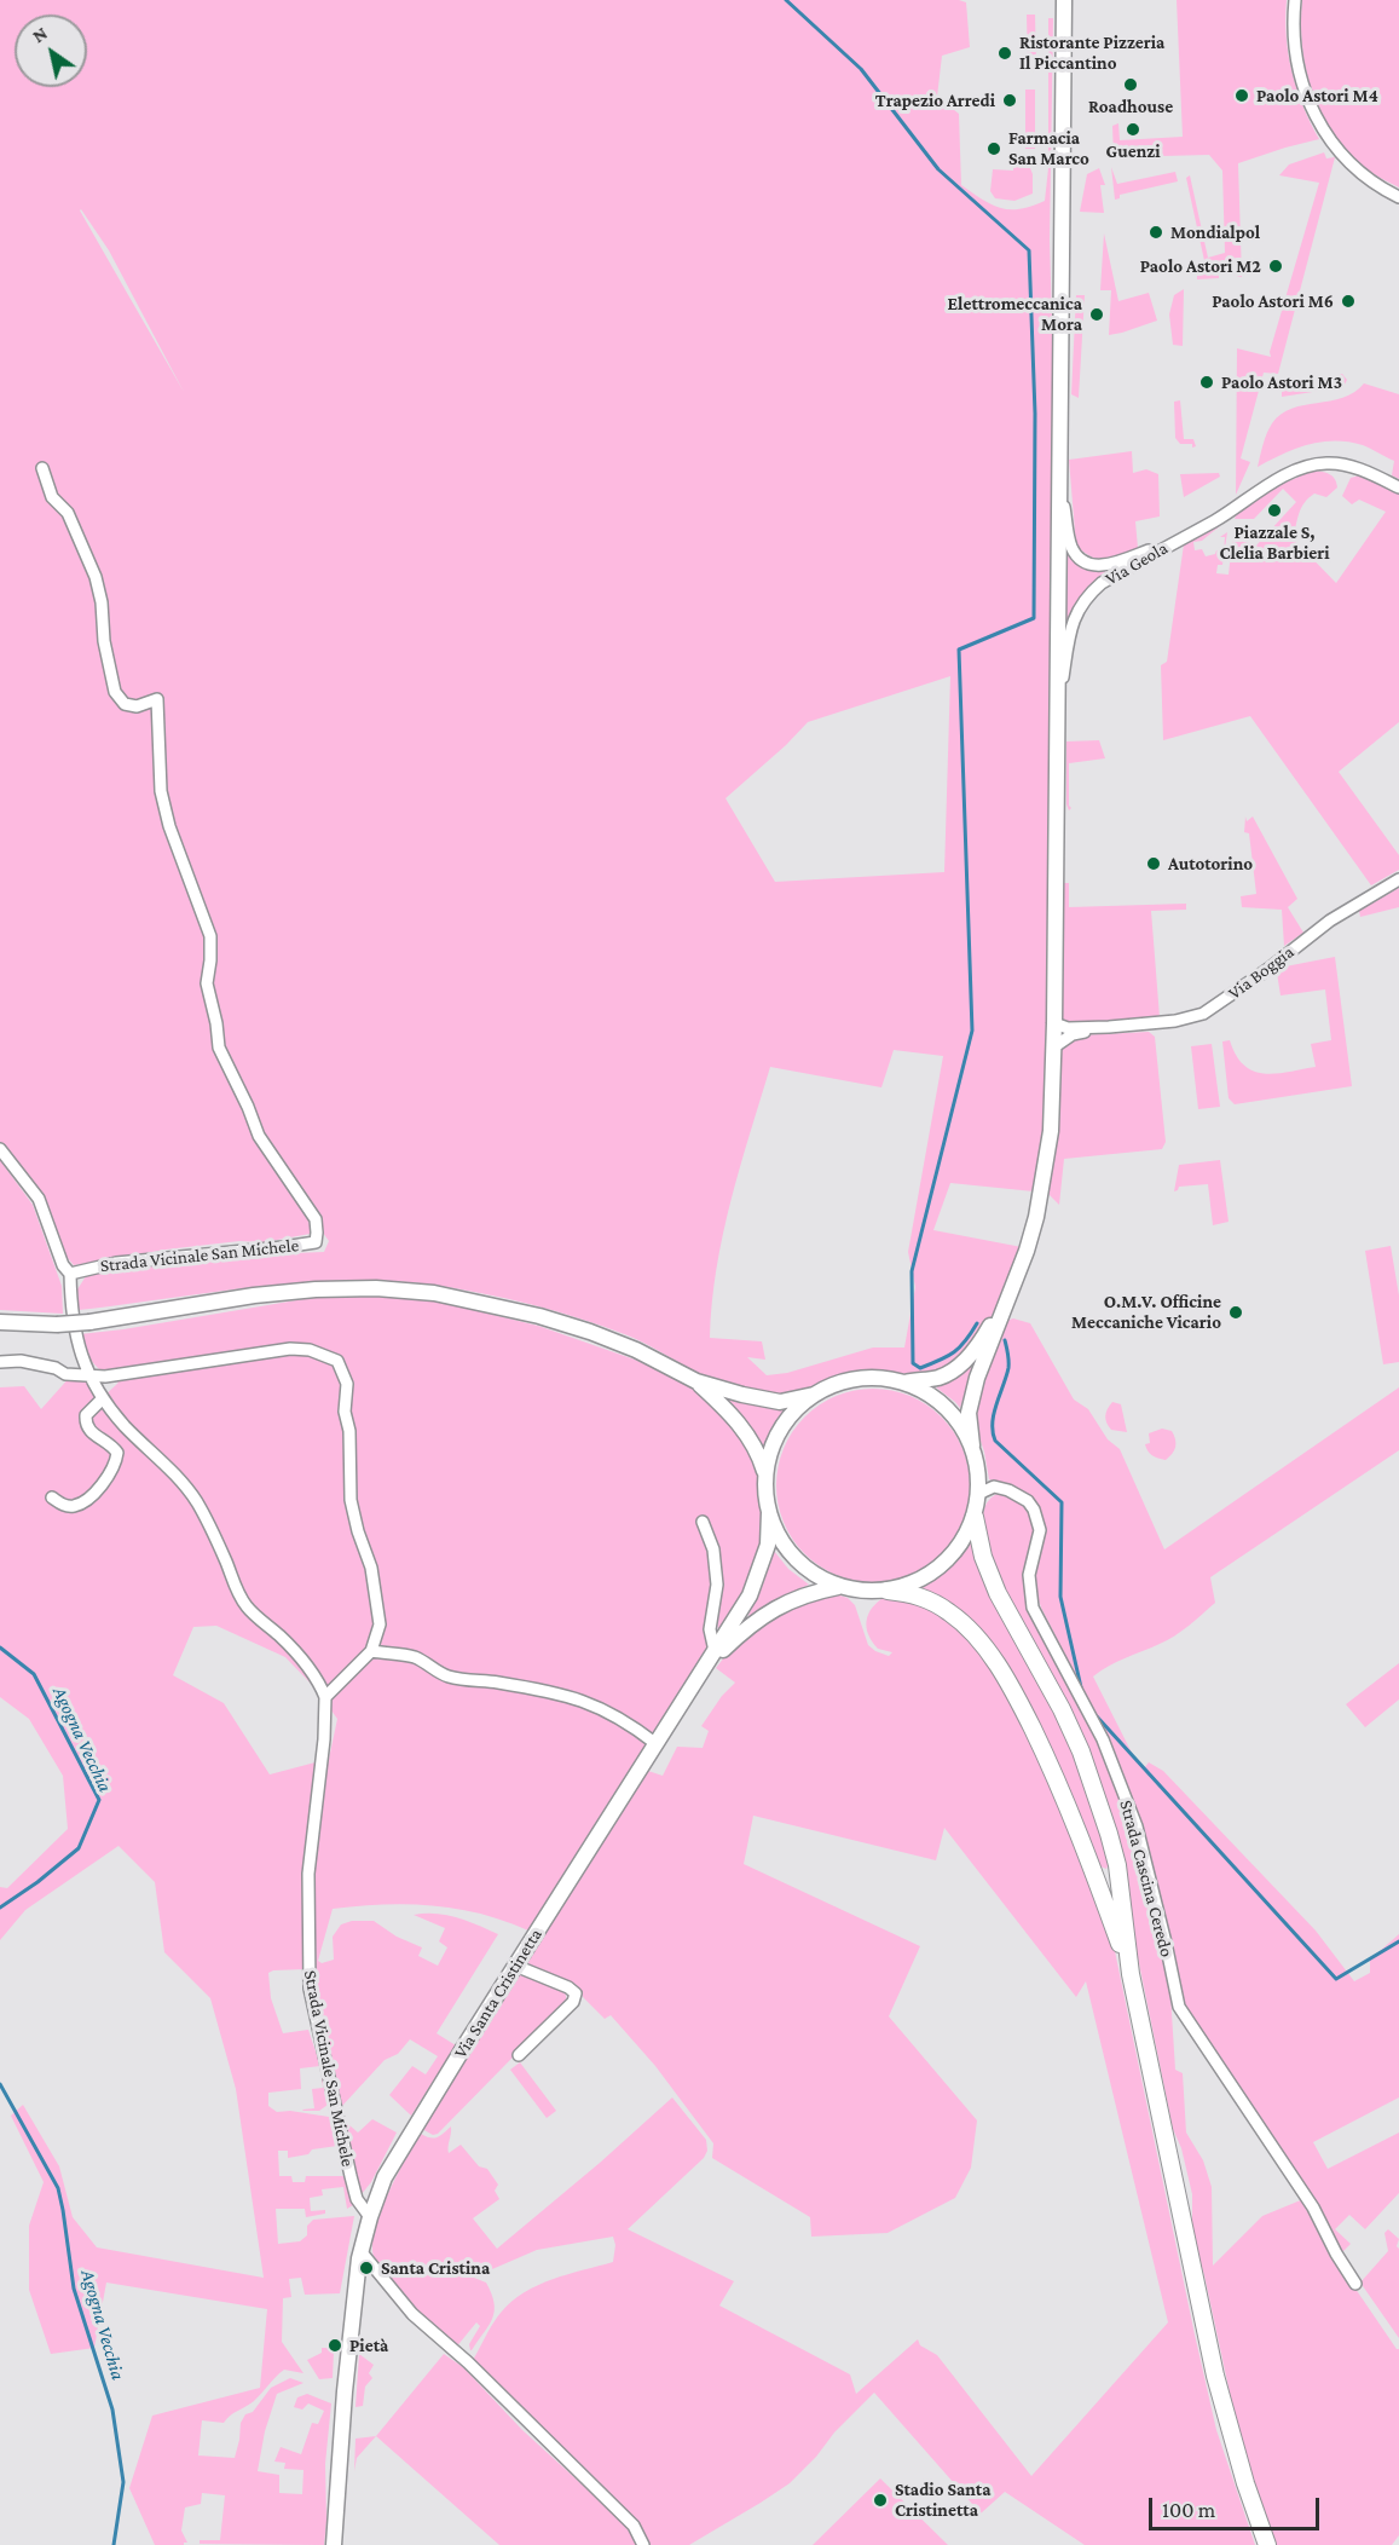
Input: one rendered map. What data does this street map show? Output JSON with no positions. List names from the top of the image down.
{
  "streets": {
    "main road": ["Via Santa Cristinetta"],
    "street": [
      "Via Geola",
      "Via Boggia",
      "Strada Vicinale San Michele",
      "Strada Cascina Ceredo"
    ]
  },
  "crossings": [
    ["Strada Vicinale San Michele", "Via Santa Cristinetta"],
    ["Strada Cascina Ceredo", "Via Santa Cristinetta"]
  ],
  "water": ["Agogna Vecchia"],
  "places": [
    "Ristorante Pizzeria Il Piccantino",
    "Roadhouse",
    "Paolo Astori M4",
    "Trapezio Arredi",
    "Guenzi",
    "Farmacia San Marco",
    "Mondialpol",
    "Paolo Astori M2",
    "Paolo Astori M6",
    "Elettromeccanica Mora",
    "Paolo Astori M3",
    "Piazzale S, Clelia Barbieri",
    "Autotorino",
    "O.M.V. Officine Meccaniche Vicario",
    "Santa Cristina",
    "Pietà",
    "Stadio Santa Cristinetta"
  ],
  "scale_bar": "100 m",
  "north": "top left"
}
